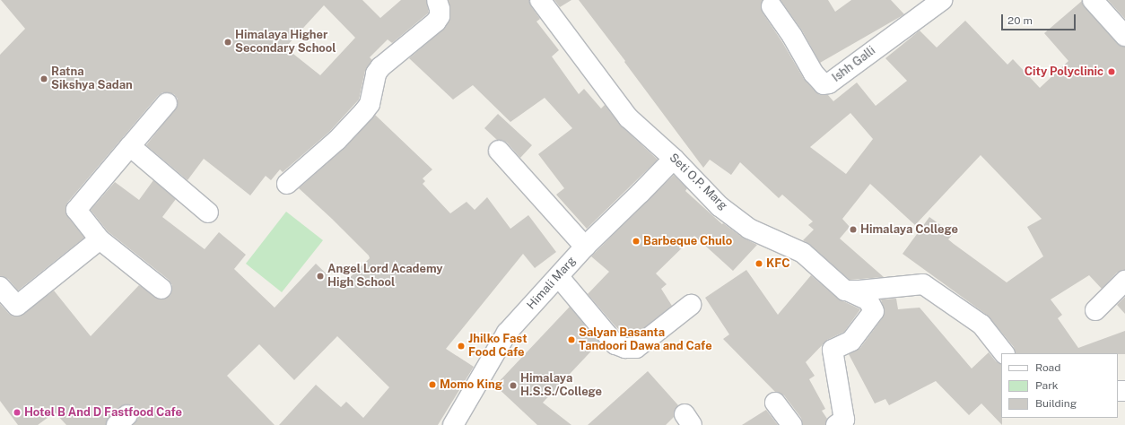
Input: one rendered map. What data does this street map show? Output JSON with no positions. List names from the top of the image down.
{
  "streets": {
    "street": ["Ishh Galli", "Seti O.P. Marg", "Himali Marg"]
  },
  "crossings": [
    ["Seti O.P. Marg", "Himali Marg"]
  ],
  "places": [
    "Himalaya Higher Secondary School",
    "City Polyclinic",
    "Ratna Sikshya Sadan",
    "Himalaya College",
    "Barbeque Chulo",
    "KFC",
    "Angel Lord Academy High School",
    "Salyan Basanta Tandoori Dawa and Cafe",
    "Jhilko Fast Food Cafe",
    "Momo King",
    "Himalaya H.S.S./College",
    "Hotel B And D Fastfood Cafe"
  ],
  "legend": ["Road", "Park", "Building"],
  "scale_bar": "20 m"
}
